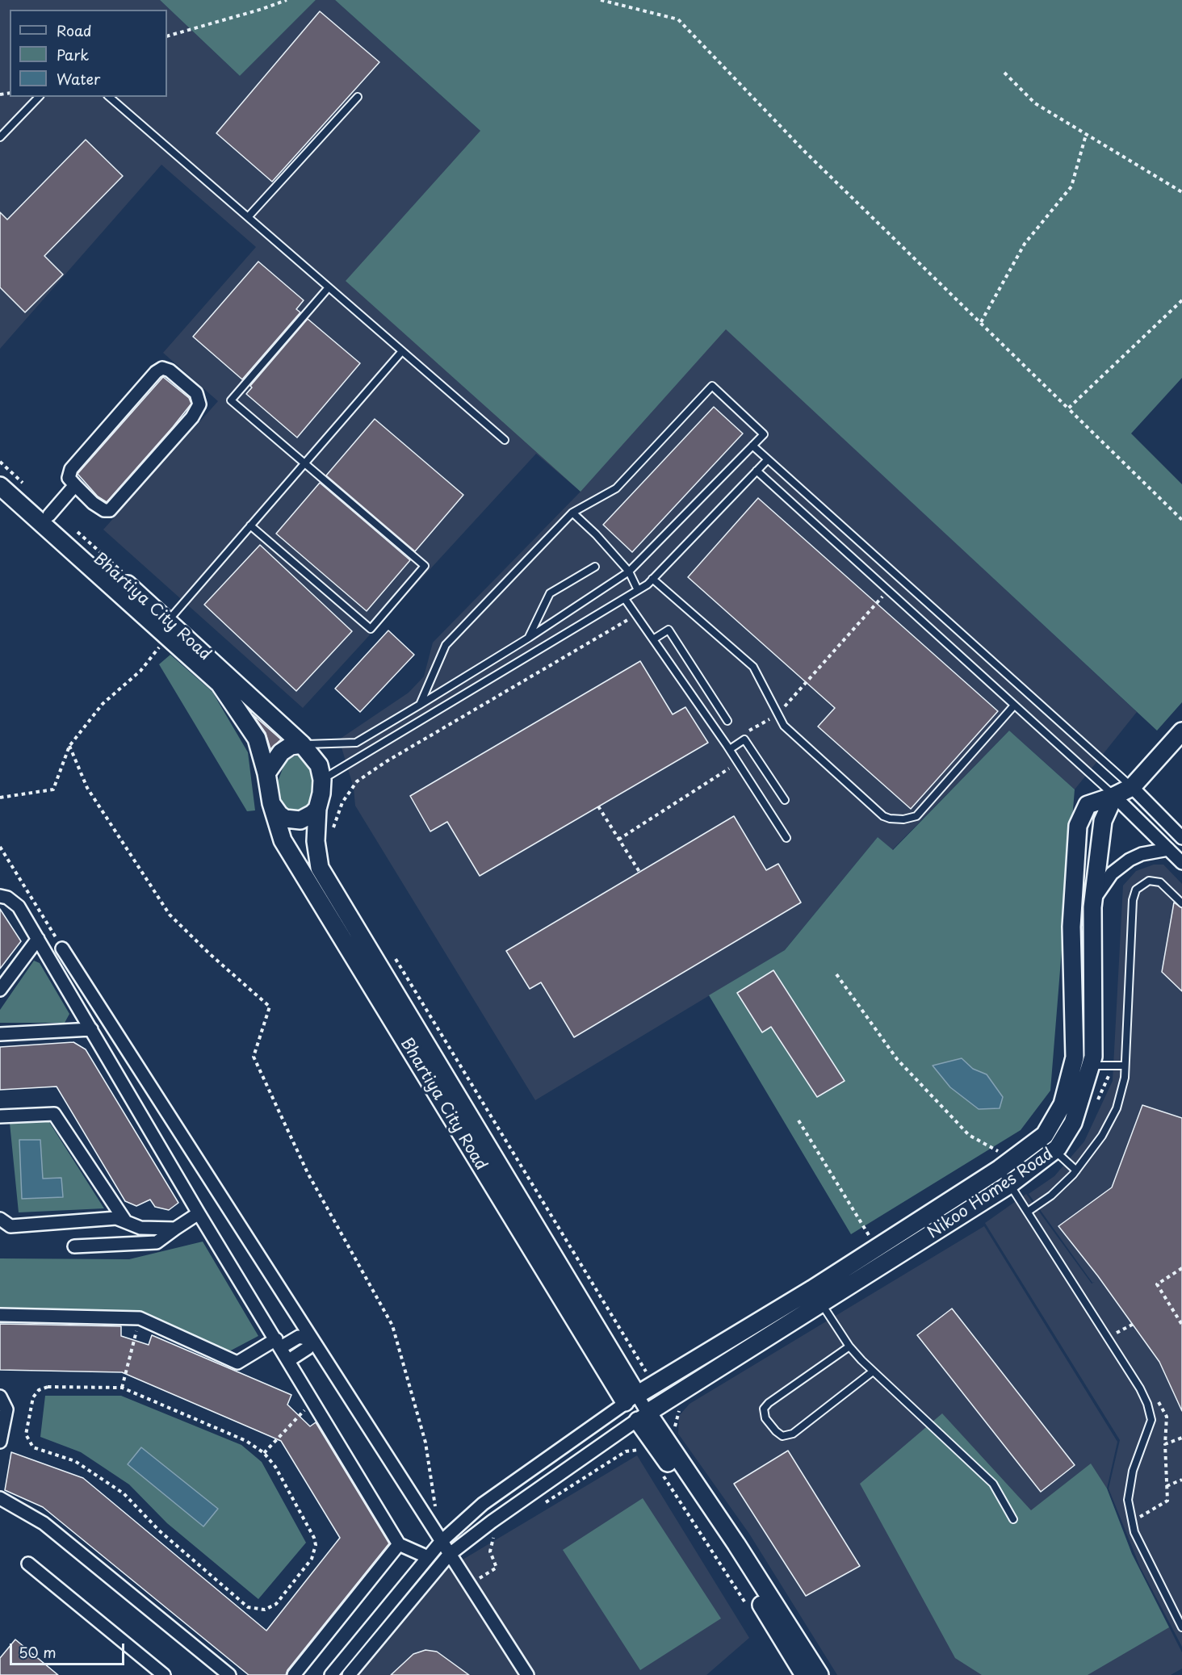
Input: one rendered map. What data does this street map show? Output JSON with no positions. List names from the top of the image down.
{
  "streets": {
    "street": ["Bhartiya City Road", "Nikoo Homes Road"]
  },
  "crossings": [
    ["Bhartiya City Road", "Nikoo Homes Road"]
  ],
  "legend": ["Road", "Park", "Water"],
  "scale_bar": "50 m"
}
